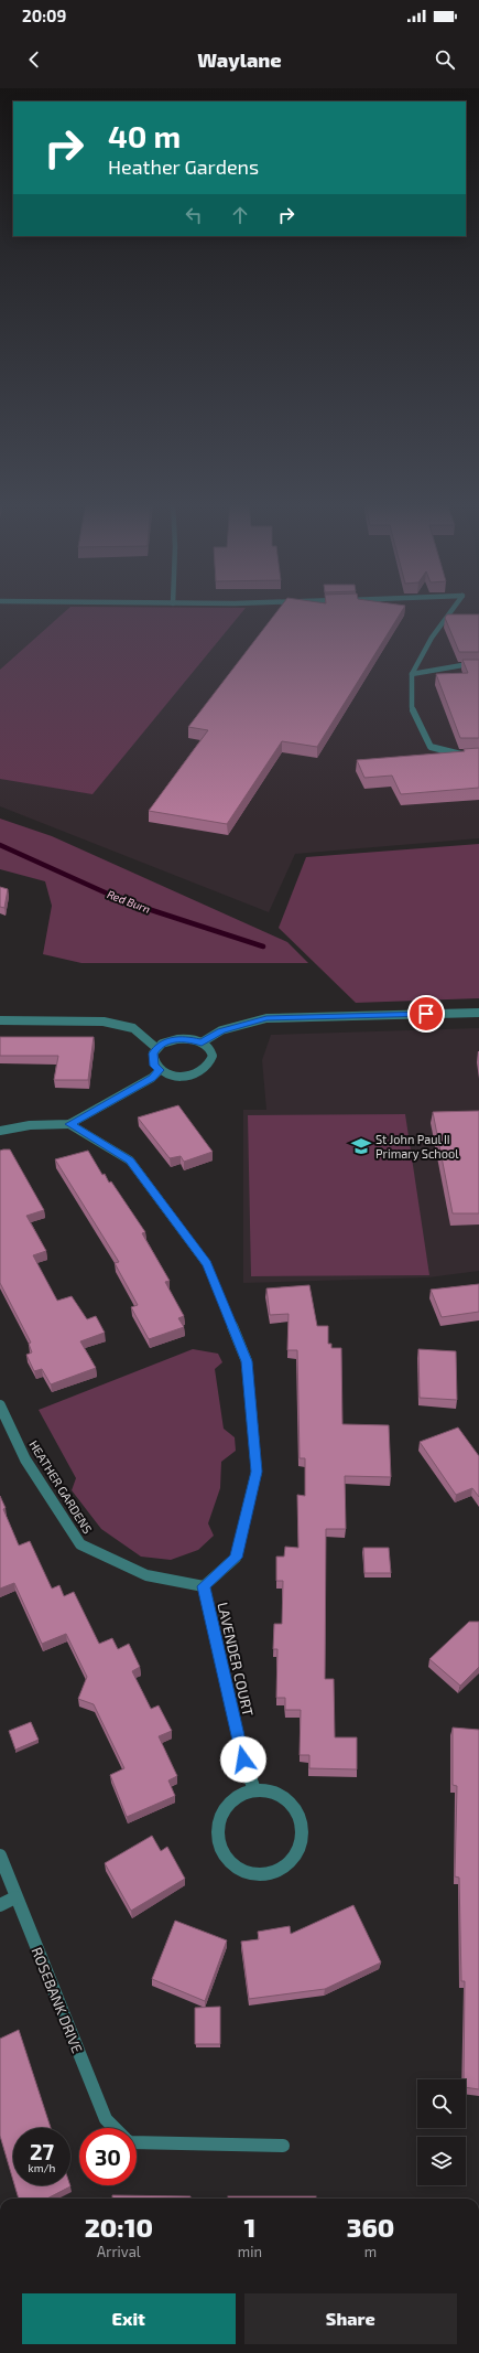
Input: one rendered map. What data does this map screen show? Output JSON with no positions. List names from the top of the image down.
{
  "streets": {
    "street": ["HEATHER GARDENS", "LAVENDER COURT", "ROSEBANK DRIVE"]
  },
  "crossings": [
    ["HEATHER GARDENS", "LAVENDER COURT"]
  ],
  "water": ["Red Burn"],
  "places": {
    "school or university": ["St John Paul II Primary School"]
  },
  "page": {
    "status": "20:09",
    "header": "Waylane",
    "turn": ["40 m", "Heather Gardens"],
    "speed": "27 km/h",
    "limit": "30",
    "eta": [
      "20:10",
      "Arrival",
      "1",
      "min",
      "360",
      "m"
    ],
    "buttons": ["Exit", "Share"]
  }
}
